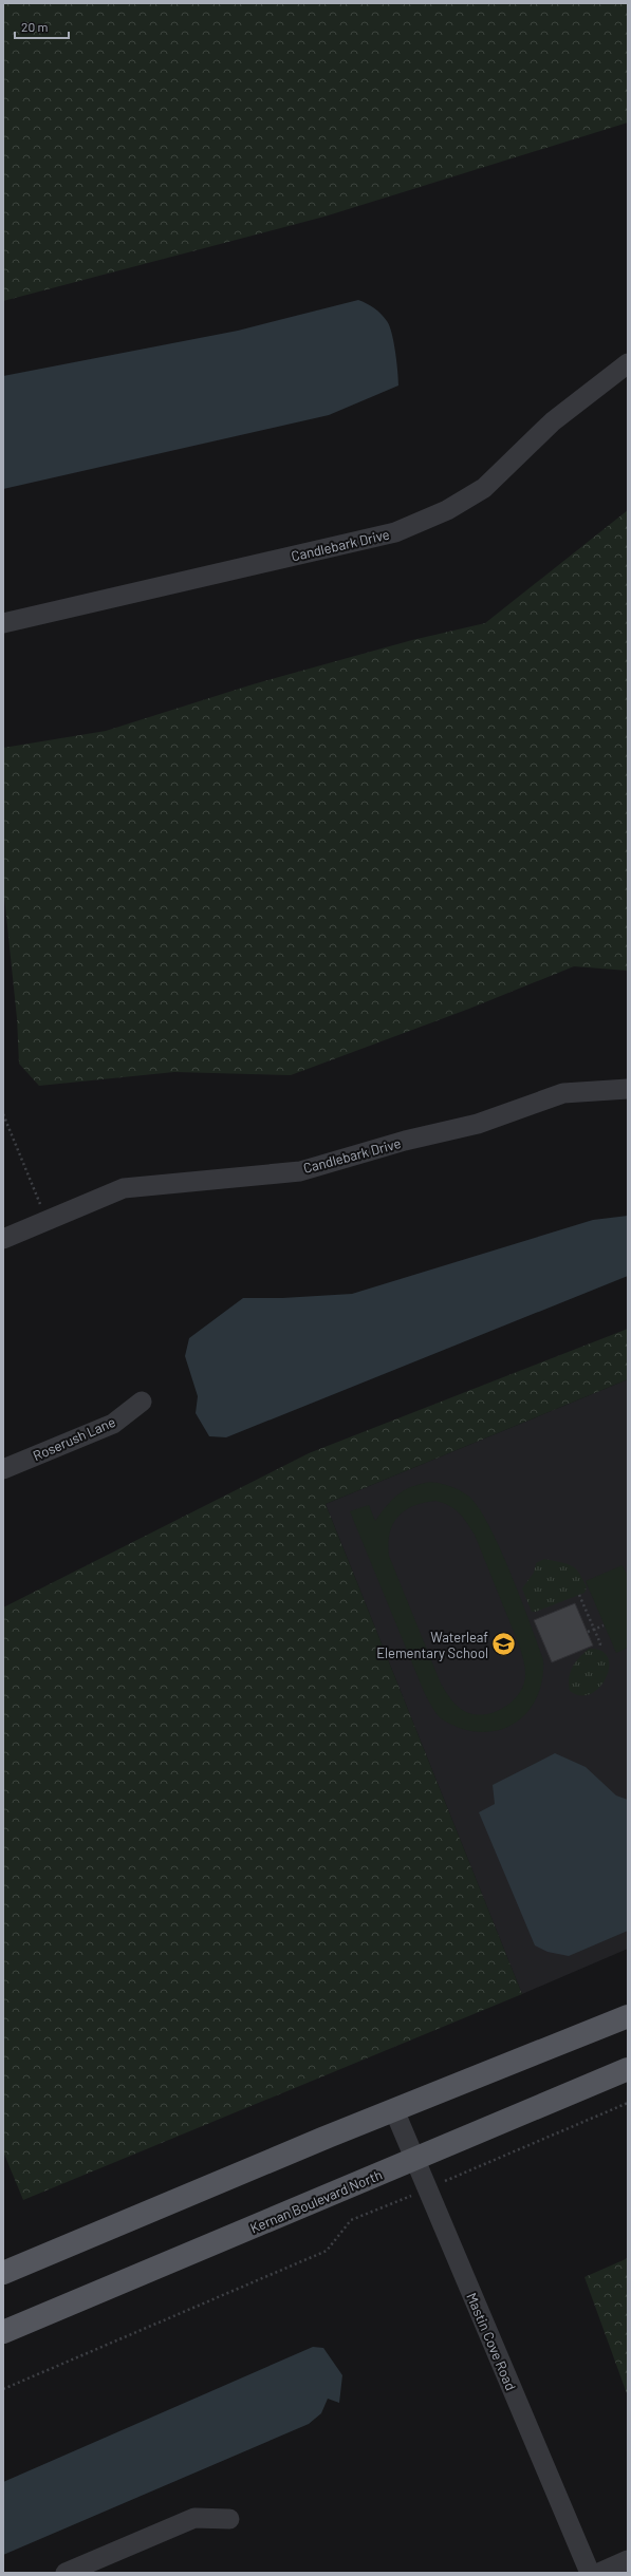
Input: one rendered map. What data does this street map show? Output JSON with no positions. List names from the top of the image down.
{
  "streets": {
    "main road": ["Kernan Boulevard North"],
    "street": ["Candlebark Drive", "Roserush Lane", "Mastin Cove Road"]
  },
  "crossings": [
    ["Kernan Boulevard North", "Mastin Cove Road"]
  ],
  "places": {
    "school or university": ["Waterleaf Elementary School"]
  },
  "scale_bar": "20 m"
}
